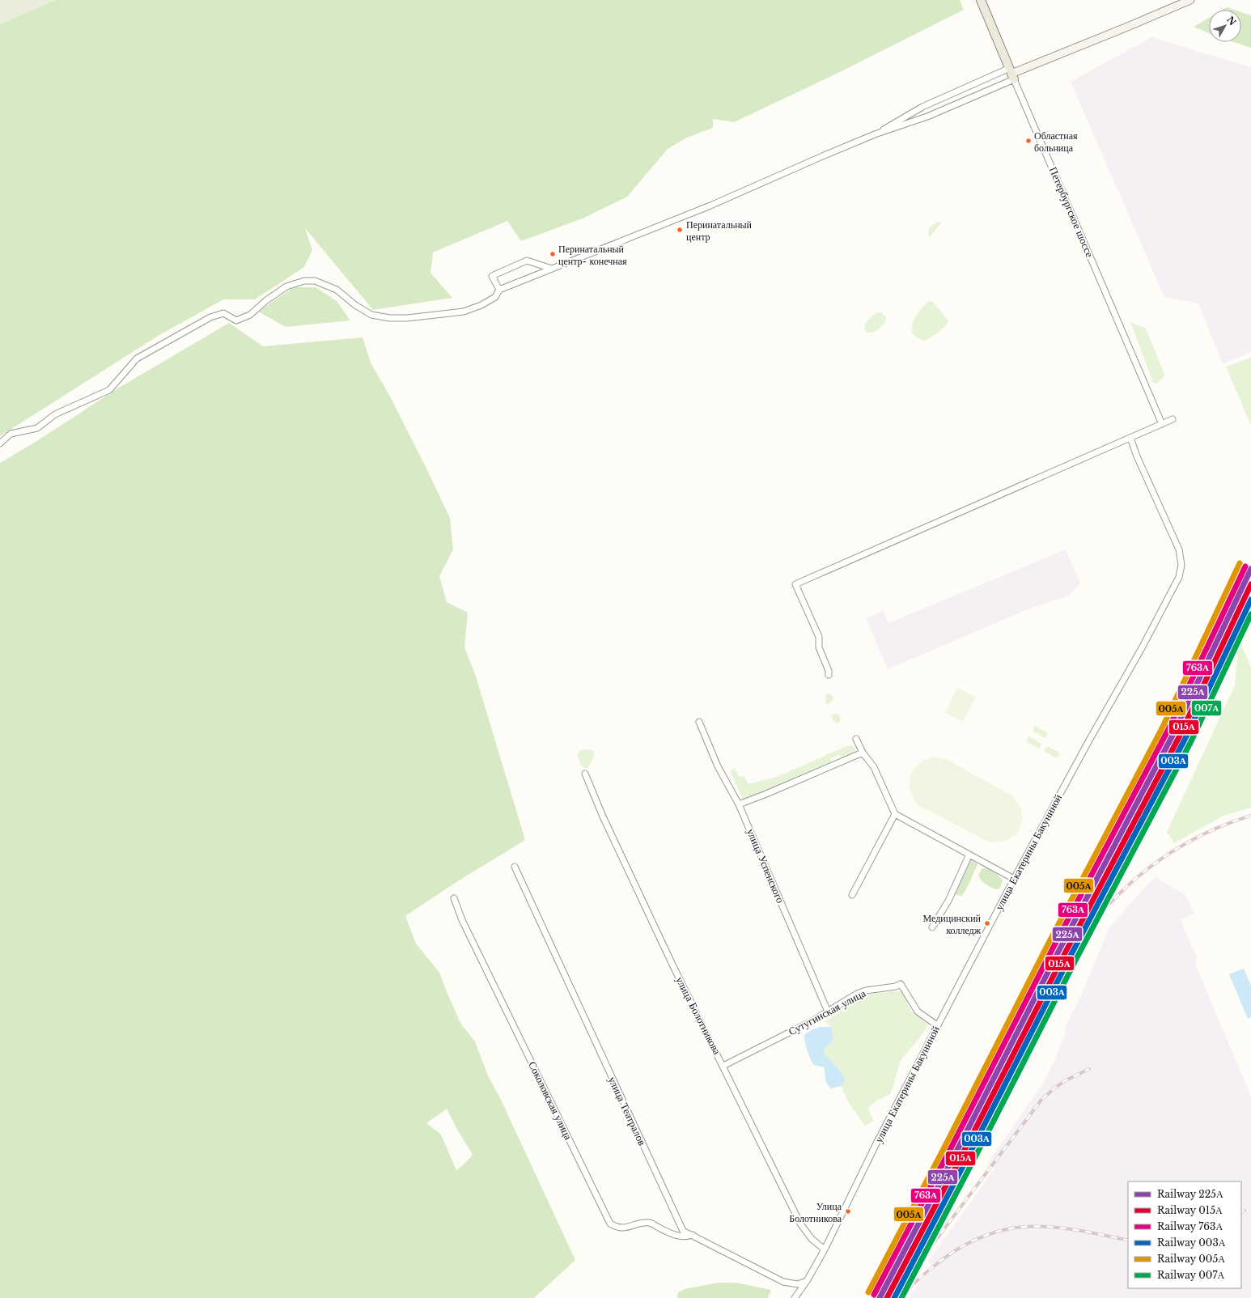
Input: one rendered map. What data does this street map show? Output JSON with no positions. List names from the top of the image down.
{
  "streets": {
    "main road": ["Петербургское шоссе"],
    "street": [
      "улица Екатерины Бакуниной",
      "улица Успенского",
      "Сутугинская улица",
      "улица Болотникова",
      "Соколовская улица",
      "улица Театралов"
    ]
  },
  "crossings": [
    ["улица Екатерины Бакуниной", "Сутугинская улица"],
    ["улица Екатерины Бакуниной", "улица Болотникова"],
    ["улица Екатерины Бакуниной", "улица Театралов"],
    ["улица Успенского", "Сутугинская улица"],
    ["Сутугинская улица", "улица Болотникова"],
    ["Соколовская улица", "улица Театралов"]
  ],
  "places": [
    "Областная больница",
    "Перинатальный центр",
    "Перинатальный центр- конечная",
    "Медицинский колледж",
    "Улица Болотникова"
  ],
  "lines": [
    "rail line 005А",
    "rail line 763А",
    "rail line 225А",
    "rail line 015А",
    "rail line 003А",
    "rail line 007А"
  ],
  "legend": [
    "Railway 225А",
    "Railway 015А",
    "Railway 763А",
    "Railway 003А",
    "Railway 005А",
    "Railway 007А"
  ],
  "north": "top right"
}
